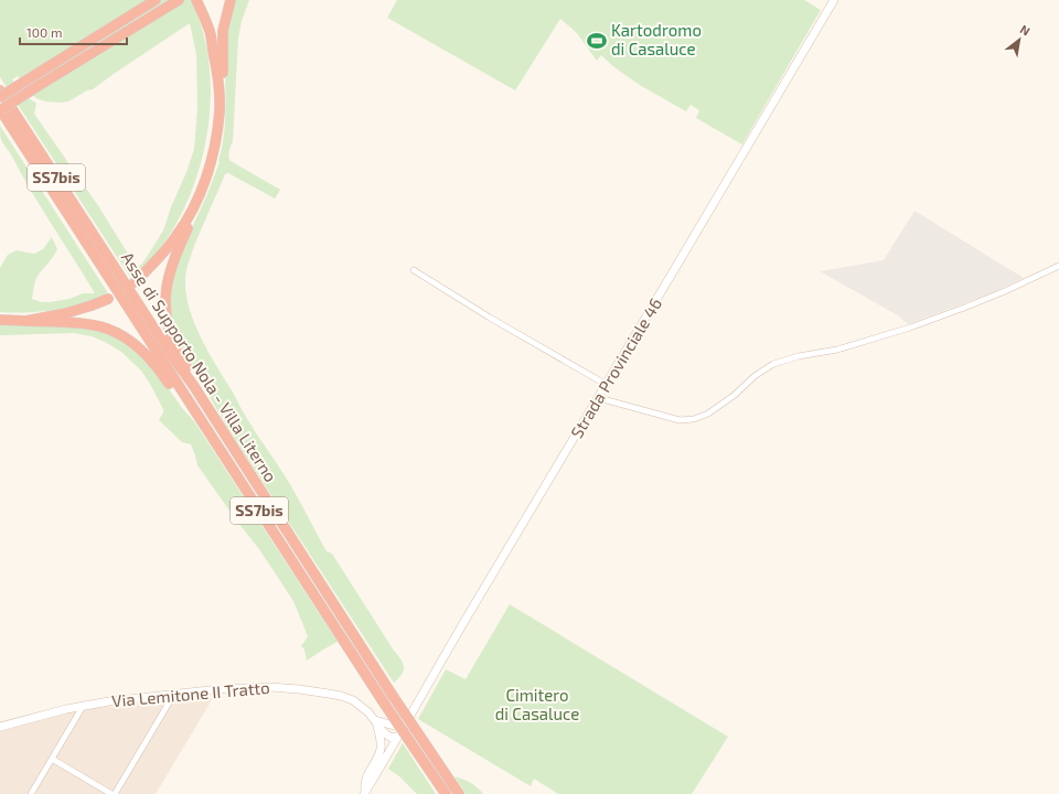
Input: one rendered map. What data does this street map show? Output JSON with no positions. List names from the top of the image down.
{
  "streets": {
    "highway": ["SS7bis", "Asse di Supporto Nola - Villa Literno"],
    "street": ["Strada Provinciale 46", "Via Lemitone II Tratto"]
  },
  "crossings": [
    ["Strada Provinciale 46", "Via Lemitone II Tratto"]
  ],
  "parks": ["Cimitero di Casaluce"],
  "places": {
    "sports": ["Kartodromo di Casaluce"]
  },
  "scale_bar": "100 m",
  "north": "top right"
}
